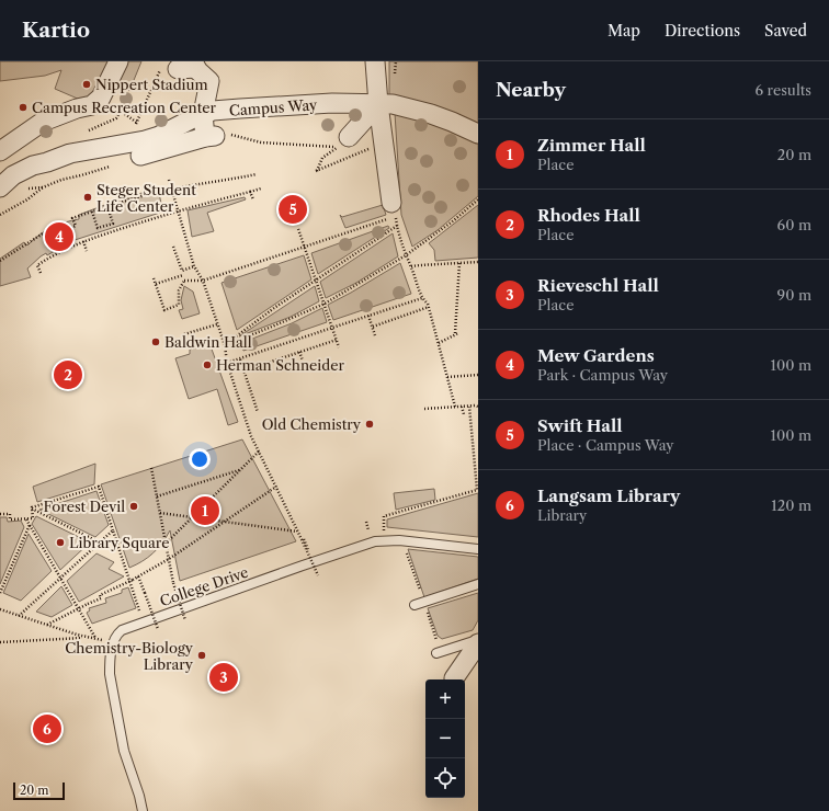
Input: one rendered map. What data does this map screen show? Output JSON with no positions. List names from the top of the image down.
{
  "streets": {
    "street": ["Campus Way"],
    "lane": ["College Drive"]
  },
  "places": [
    "Nippert Stadium",
    "Campus Recreation Center",
    "Steger Student Life Center",
    "Baldwin Hall",
    "Herman Schneider",
    "Old Chemistry",
    "Forest Devil",
    "Library Square",
    "Chemistry-Biology Library"
  ],
  "scale_bar": "20 m",
  "page": {
    "header": "Kartio",
    "nav": ["Map", "Directions", "Saved"],
    "heading": ["Nearby", "6 results"],
    "list": [
      {
        "mark": "1",
        "name": "Zimmer Hall",
        "note": "Place",
        "value": "20 m"
      },
      {
        "mark": "2",
        "name": "Rhodes Hall",
        "note": "Place",
        "value": "60 m"
      },
      {
        "mark": "3",
        "name": "Rieveschl Hall",
        "note": "Place",
        "value": "90 m"
      },
      {
        "mark": "4",
        "name": "Mew Gardens",
        "note": "Park · Campus Way",
        "value": "100 m"
      },
      {
        "mark": "5",
        "name": "Swift Hall",
        "note": "Place · Campus Way",
        "value": "100 m"
      },
      {
        "mark": "6",
        "name": "Langsam Library",
        "note": "Library",
        "value": "120 m"
      }
    ],
    "pins": [
      "5",
      "4",
      "2",
      "1",
      "3",
      "6"
    ],
    "map_buttons": ["+", "−"],
    "scale": "20 m"
  }
}
